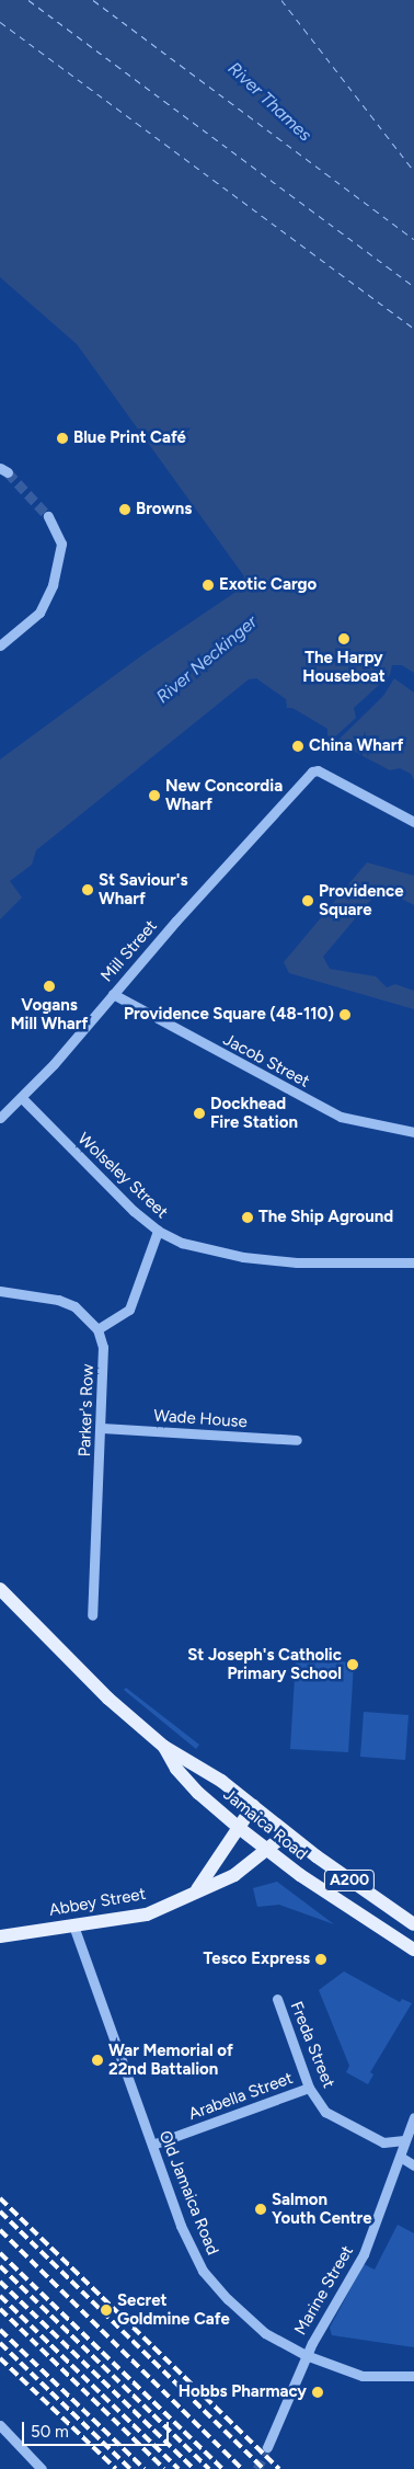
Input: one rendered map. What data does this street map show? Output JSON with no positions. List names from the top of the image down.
{
  "streets": {
    "main road": ["Jamaica Road", "A200", "Abbey Street"],
    "street": [
      "Mill Street",
      "Jacob Street",
      "Wolseley Street",
      "Parker's Row",
      "Wade House",
      "Freda Street",
      "Arabella Street",
      "Old Jamaica Road",
      "Marine Street"
    ]
  },
  "crossings": [
    ["Mill Street", "Jacob Street"],
    ["Mill Street", "Wolseley Street"],
    ["Parker's Row", "Wade House"],
    ["Jamaica Road", "Abbey Street"],
    ["Abbey Street", "Old Jamaica Road"],
    ["Freda Street", "Arabella Street"],
    ["Freda Street", "Marine Street"],
    ["Arabella Street", "Old Jamaica Road"],
    ["Old Jamaica Road", "Marine Street"]
  ],
  "water": ["River Thames", "River Neckinger"],
  "places": [
    "Blue Print Café",
    "Browns",
    "Exotic Cargo",
    "The Harpy Houseboat",
    "China Wharf",
    "New Concordia Wharf",
    "St Saviour's Wharf",
    "Providence Square",
    "Vogans Mill Wharf",
    "Providence Square (48-110)",
    "Dockhead Fire Station",
    "The Ship Aground",
    "St Joseph's Catholic Primary School",
    "Tesco Express",
    "War Memorial of 22nd Battalion",
    "Salmon Youth Centre",
    "Secret Goldmine Cafe",
    "Hobbs Pharmacy"
  ],
  "scale_bar": "50 m"
}
